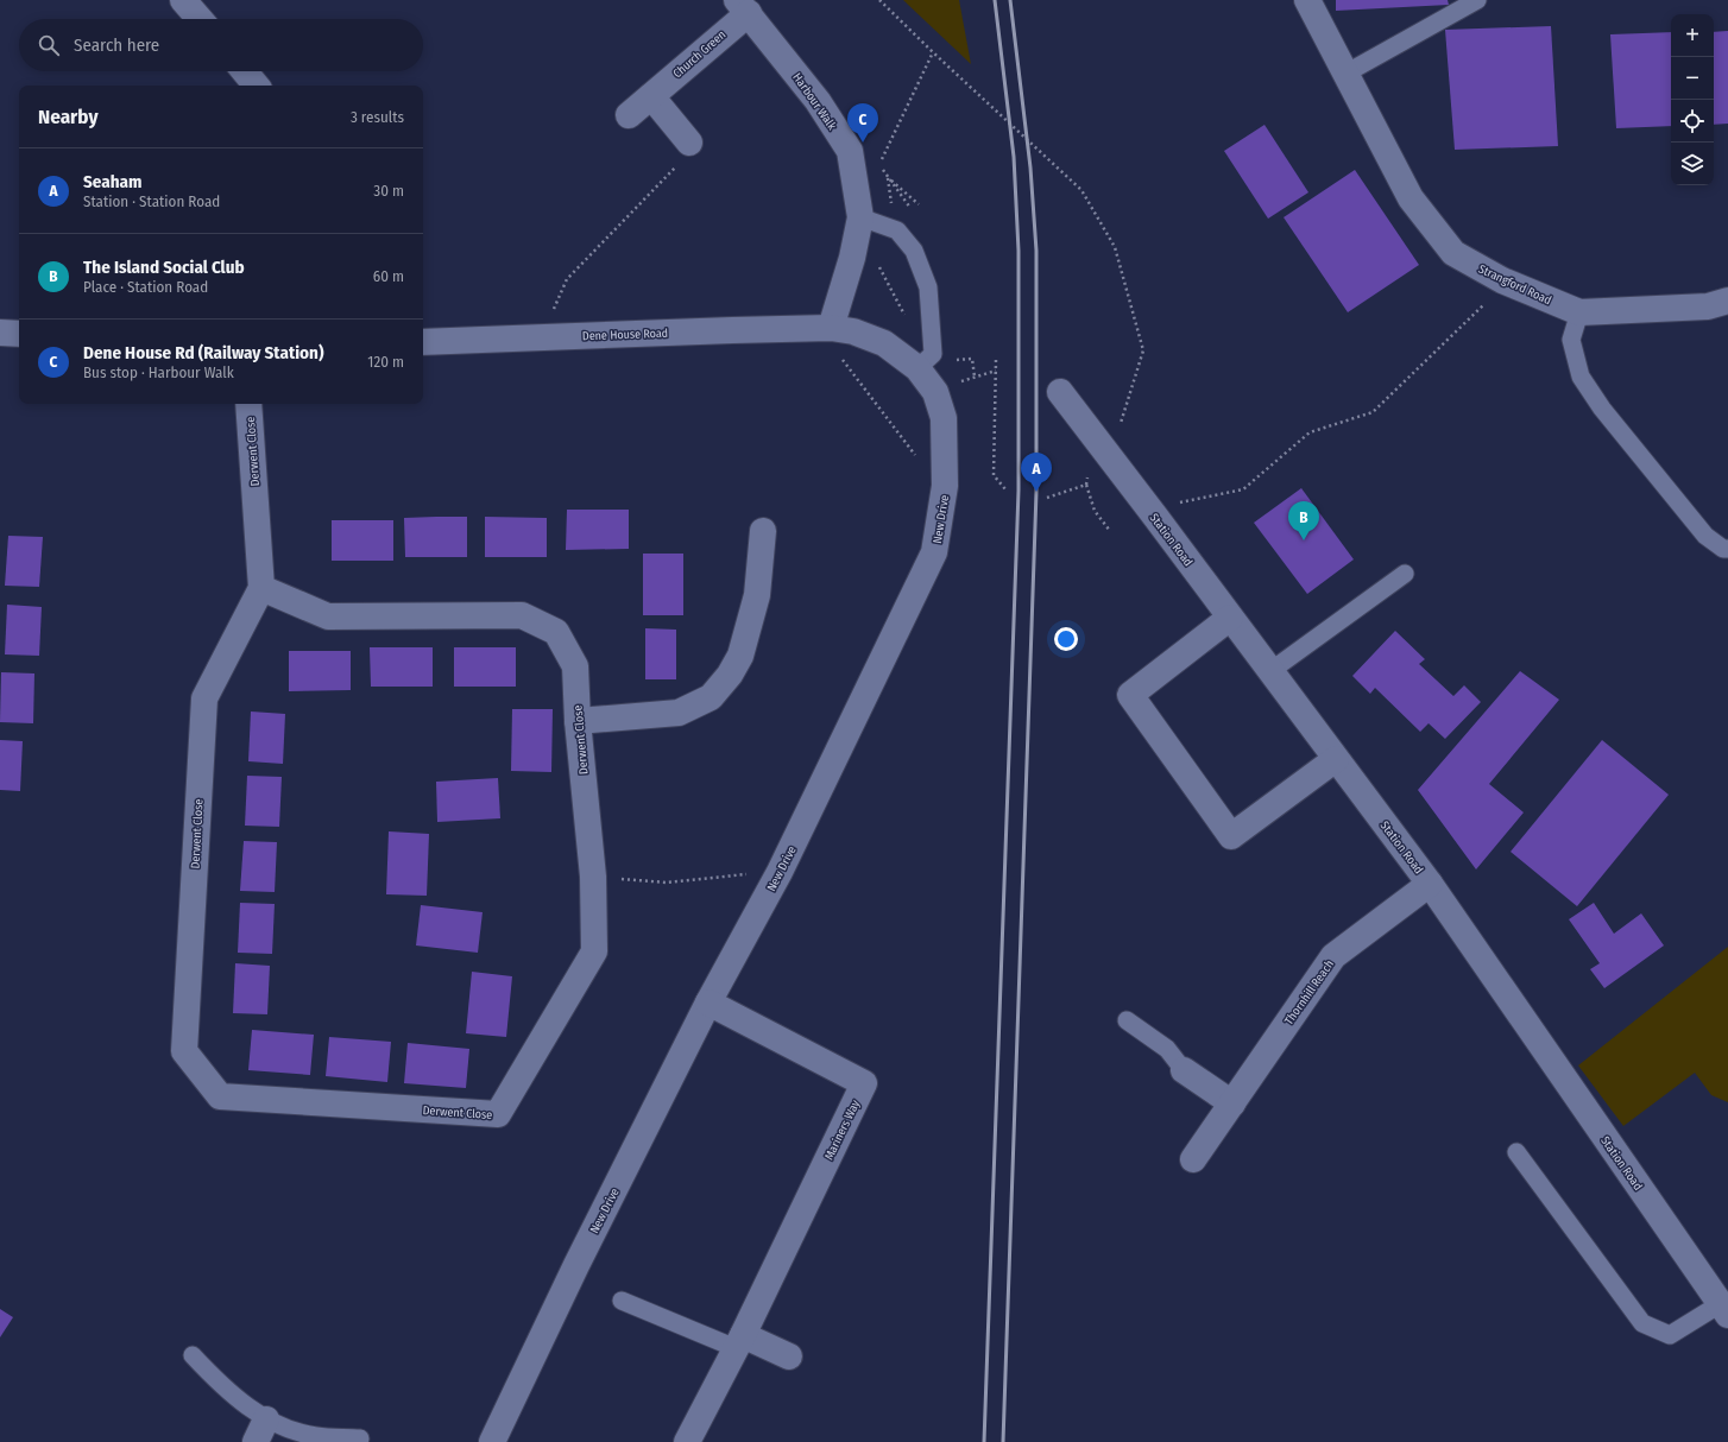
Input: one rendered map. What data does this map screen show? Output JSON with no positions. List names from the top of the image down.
{
  "streets": {
    "street": [
      "Church Green",
      "Harbour Walk",
      "Strangford Road",
      "Dene House Road",
      "Derwent Close",
      "New Drive",
      "Station Road",
      "Thornhill Reach",
      "Mariners Way"
    ]
  },
  "crossings": [
    ["Church Green", "Harbour Walk"],
    ["Harbour Walk", "Dene House Road"],
    ["Harbour Walk", "New Drive"],
    ["Dene House Road", "New Drive"],
    ["New Drive", "Mariners Way"],
    ["Station Road", "Thornhill Reach"]
  ],
  "page": {
    "map_buttons": ["+", "−"],
    "search": "Search here",
    "heading": ["Nearby", "3 results"],
    "pins": ["C", "A", "B"],
    "list": [
      {
        "mark": "A",
        "name": "Seaham",
        "note": "Station · Station Road",
        "value": "30 m"
      },
      {
        "mark": "B",
        "name": "The Island Social Club",
        "note": "Place · Station Road",
        "value": "60 m"
      },
      {
        "mark": "C",
        "name": "Dene House Rd (Railway Station)",
        "note": "Bus stop · Harbour Walk",
        "value": "120 m"
      }
    ]
  }
}
